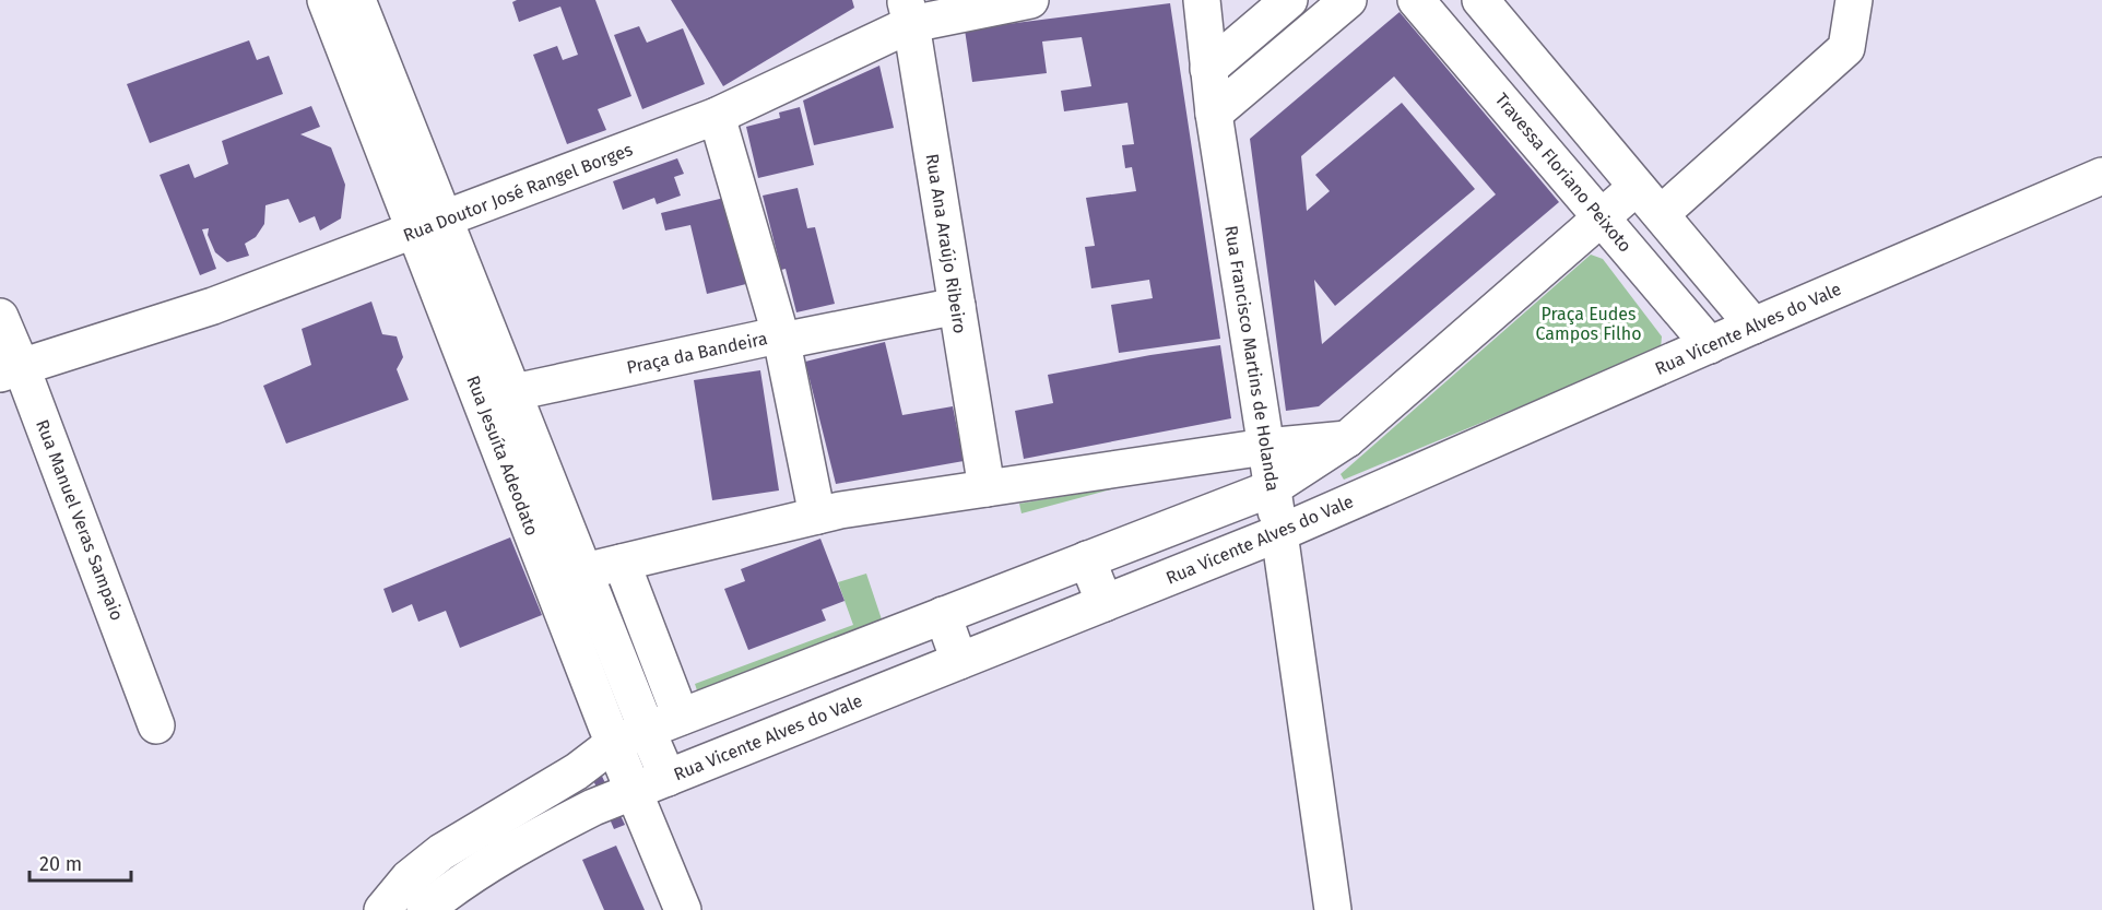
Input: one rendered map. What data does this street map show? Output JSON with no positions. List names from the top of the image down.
{
  "streets": {
    "street": [
      "Travessa Floriano Peixoto",
      "Rua Doutor José Rangel Borges",
      "Rua Ana Araújo Ribeiro",
      "Rua Vicente Alves do Vale",
      "Praça da Bandeira",
      "Rua Francisco Martins de Holanda",
      "Rua Jesuíta Adeodato",
      "Rua Manuel Veras Sampaio"
    ]
  },
  "crossings": [
    ["Travessa Floriano Peixoto", "Rua Vicente Alves do Vale"],
    ["Rua Doutor José Rangel Borges", "Rua Ana Araújo Ribeiro"],
    ["Rua Doutor José Rangel Borges", "Rua Jesuíta Adeodato"],
    ["Rua Doutor José Rangel Borges", "Rua Manuel Veras Sampaio"],
    ["Rua Ana Araújo Ribeiro", "Praça da Bandeira"],
    ["Rua Vicente Alves do Vale", "Rua Francisco Martins de Holanda"],
    ["Rua Vicente Alves do Vale", "Rua Jesuíta Adeodato"],
    ["Praça da Bandeira", "Rua Jesuíta Adeodato"]
  ],
  "parks": ["Praça Eudes Campos Filho"],
  "scale_bar": "20 m"
}
